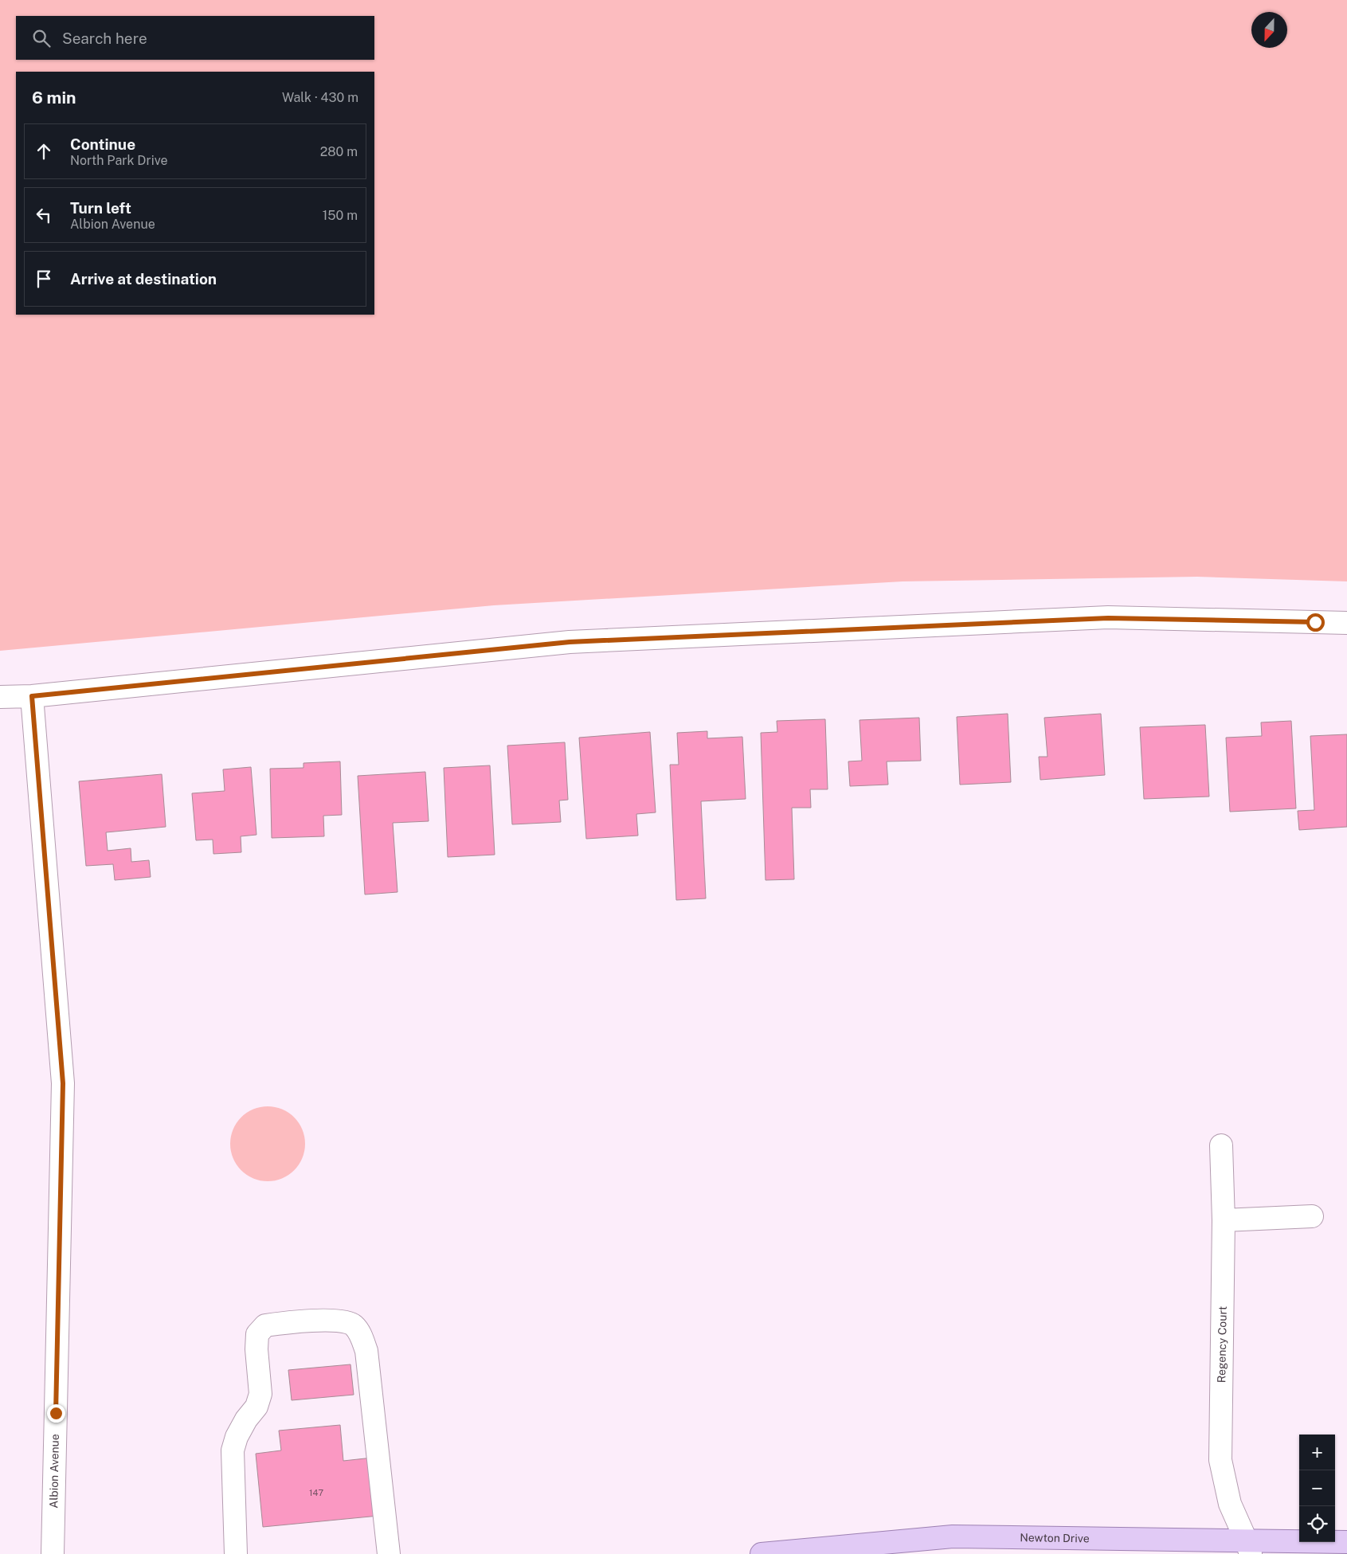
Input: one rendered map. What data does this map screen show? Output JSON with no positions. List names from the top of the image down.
{
  "streets": {
    "main road": ["Newton Drive"],
    "street": ["Regency Court", "Albion Avenue"]
  },
  "crossings": [
    ["Regency Court", "Newton Drive"]
  ],
  "house_numbers": ["147"],
  "north": "bottom",
  "page": {
    "search": "Search here",
    "heading": ["6 min", "Walk · 430 m"],
    "list": [
      ["Continue", "North Park Drive", "280 m"],
      ["Turn left", "Albion Avenue", "150 m"],
      "Arrive at destination"
    ],
    "map_buttons": ["+", "−"]
  }
}
